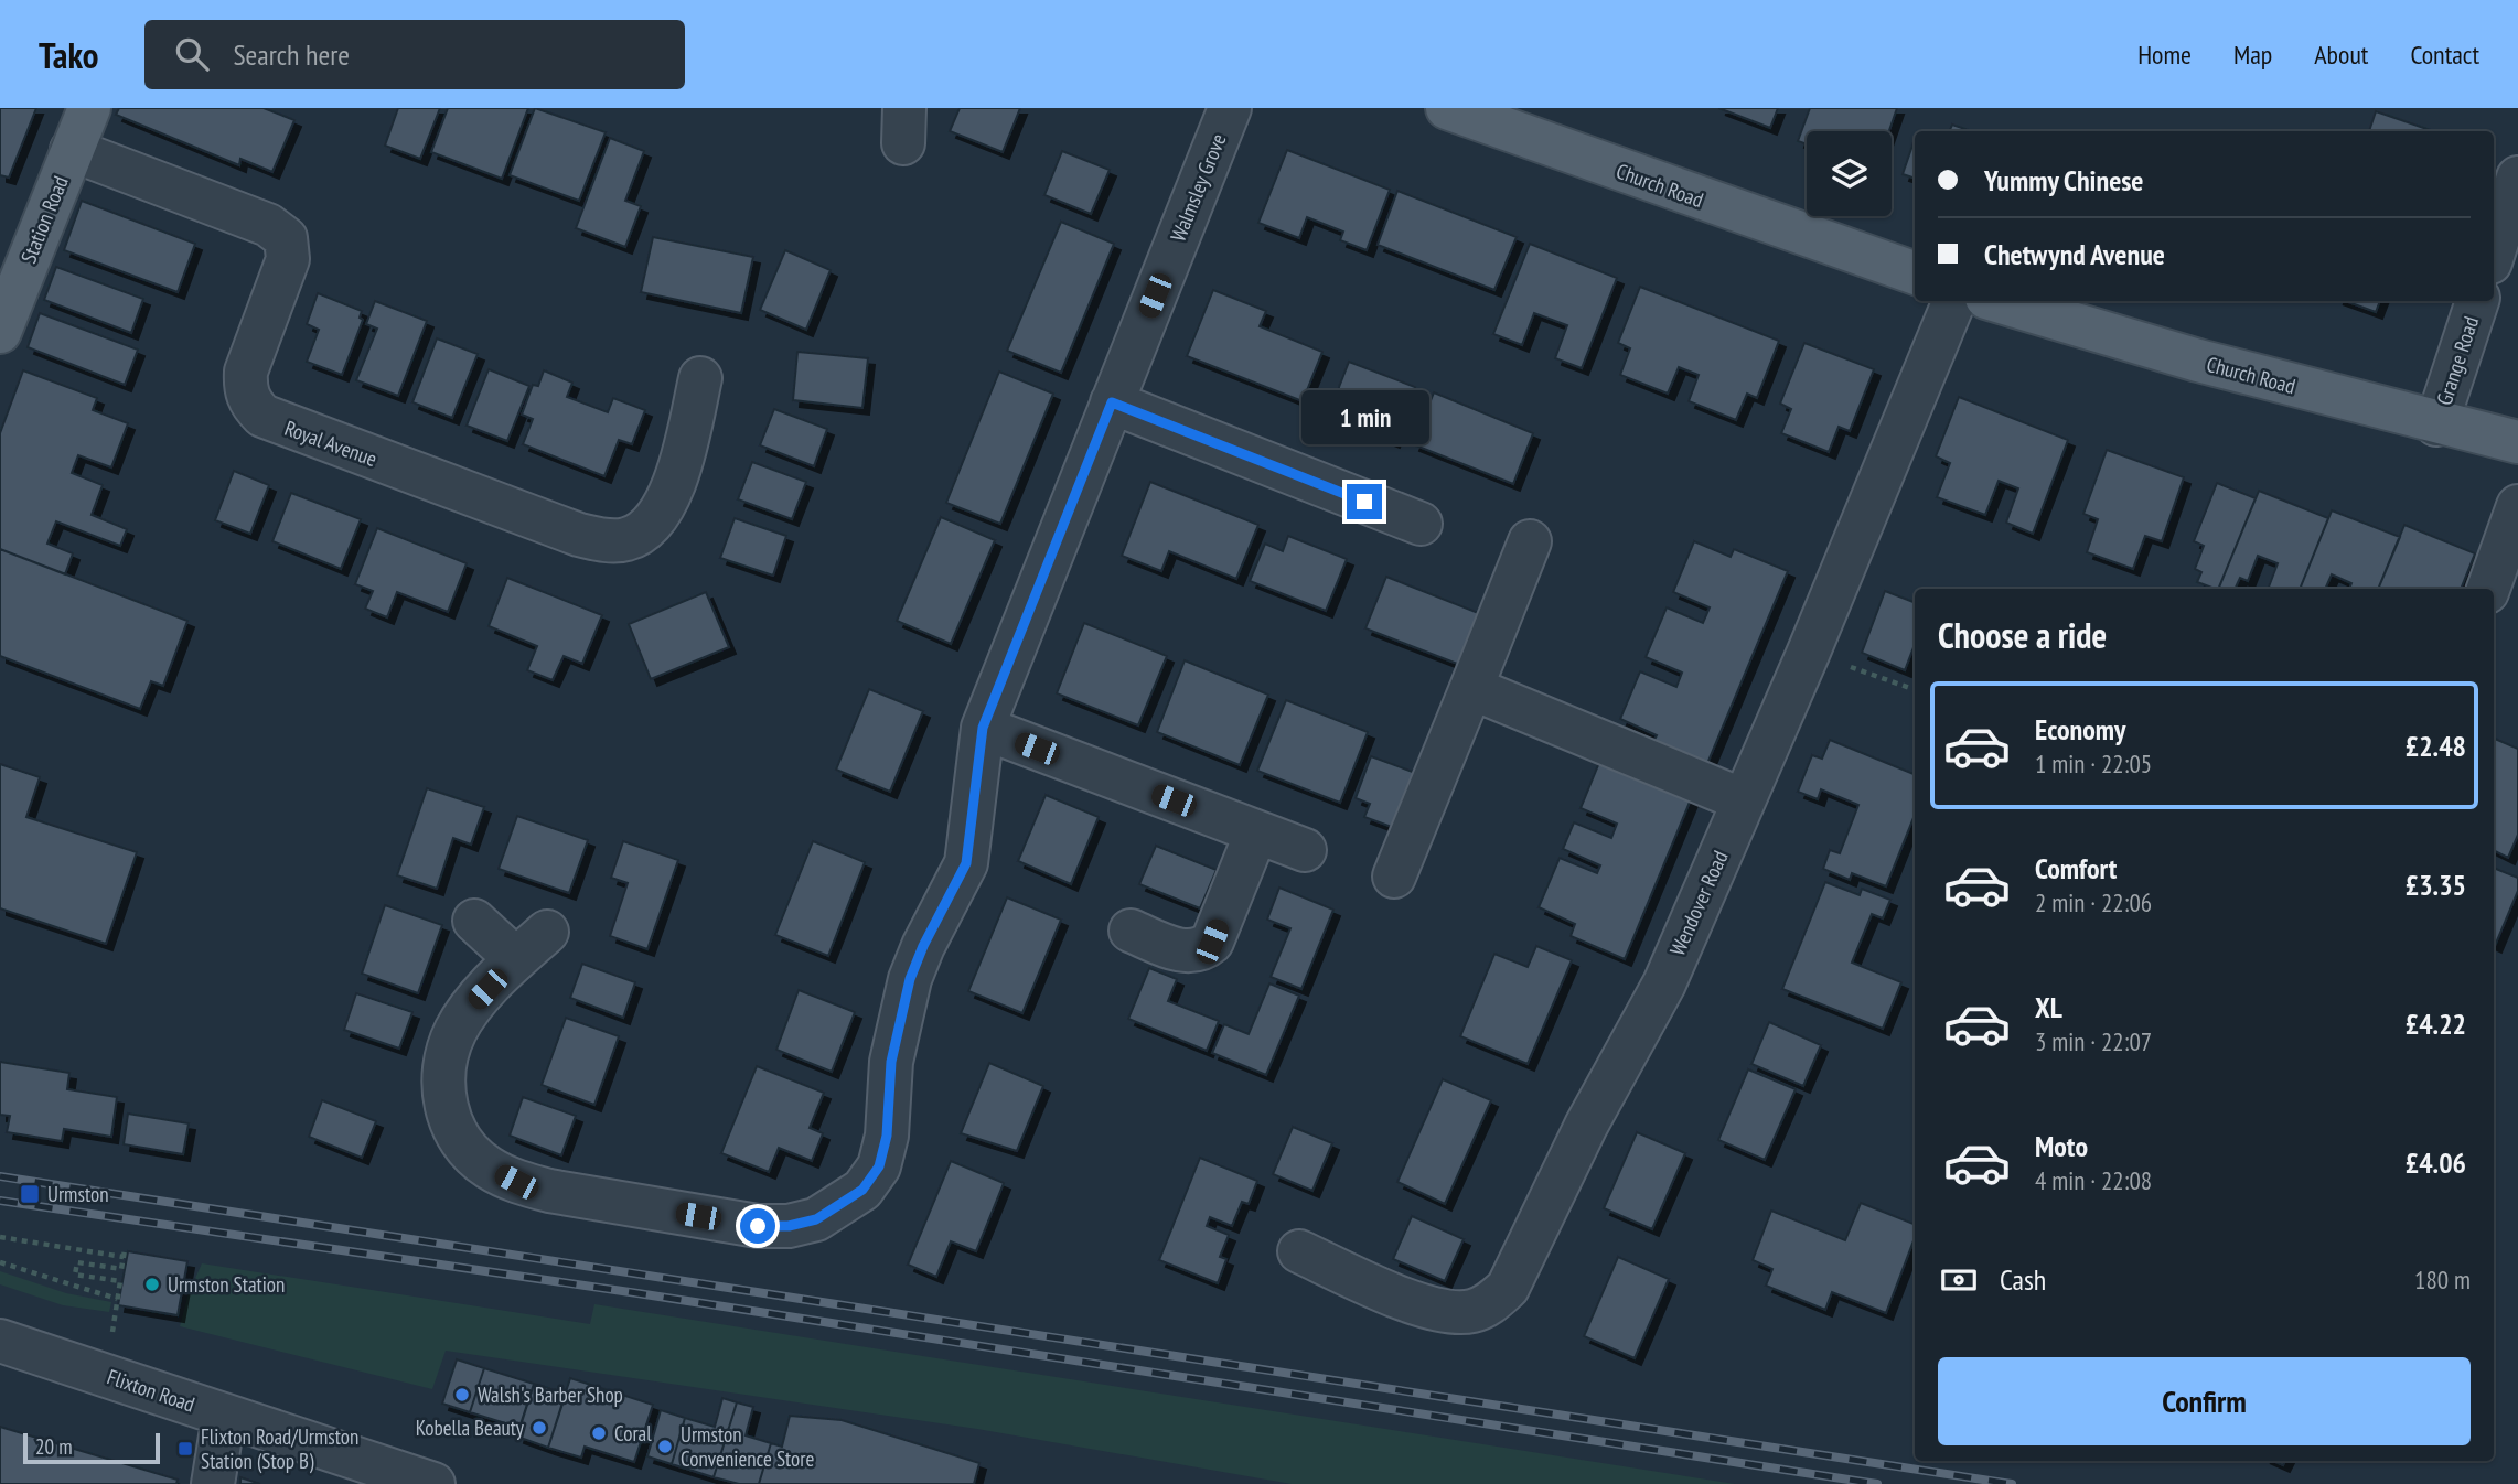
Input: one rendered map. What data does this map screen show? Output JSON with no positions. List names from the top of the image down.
{
  "streets": {
    "main road": ["Church Road", "Station Road"],
    "street": [
      "Walmsley Grove",
      "Grange Road",
      "Royal Avenue",
      "Wendover Road",
      "Flixton Road"
    ]
  },
  "crossings": [
    ["Church Road", "Grange Road"],
    ["Station Road", "Royal Avenue"]
  ],
  "places": {
    "transit": ["Urmston", "Flixton Road/Urmston Station (Stop B)"],
    "other": [
      "Urmston Station",
      "Walsh's Barber Shop",
      "Kobella Beauty",
      "Coral",
      "Urmston Convenience Store"
    ]
  },
  "scale_bar": "20 m",
  "page": {
    "header": "Tako",
    "search": "Search here",
    "nav": [
      "Home",
      "Map",
      "About",
      "Contact"
    ],
    "banner": ["Yummy Chinese", "Chetwynd Avenue"],
    "bubble": "1 min",
    "heading": "Choose a ride",
    "list": [
      {
        "name": "Economy",
        "note": "1 min · 22:05",
        "value": "£2.48"
      },
      {
        "name": "Comfort",
        "note": "2 min · 22:06",
        "value": "£3.35"
      },
      {
        "name": "XL",
        "note": "3 min · 22:07",
        "value": "£4.22"
      },
      {
        "name": "Moto",
        "note": "4 min · 22:08",
        "value": "£4.06"
      }
    ],
    "pay": ["Cash", "180 m"],
    "buttons": "Confirm",
    "scale": "20 m"
  }
}
